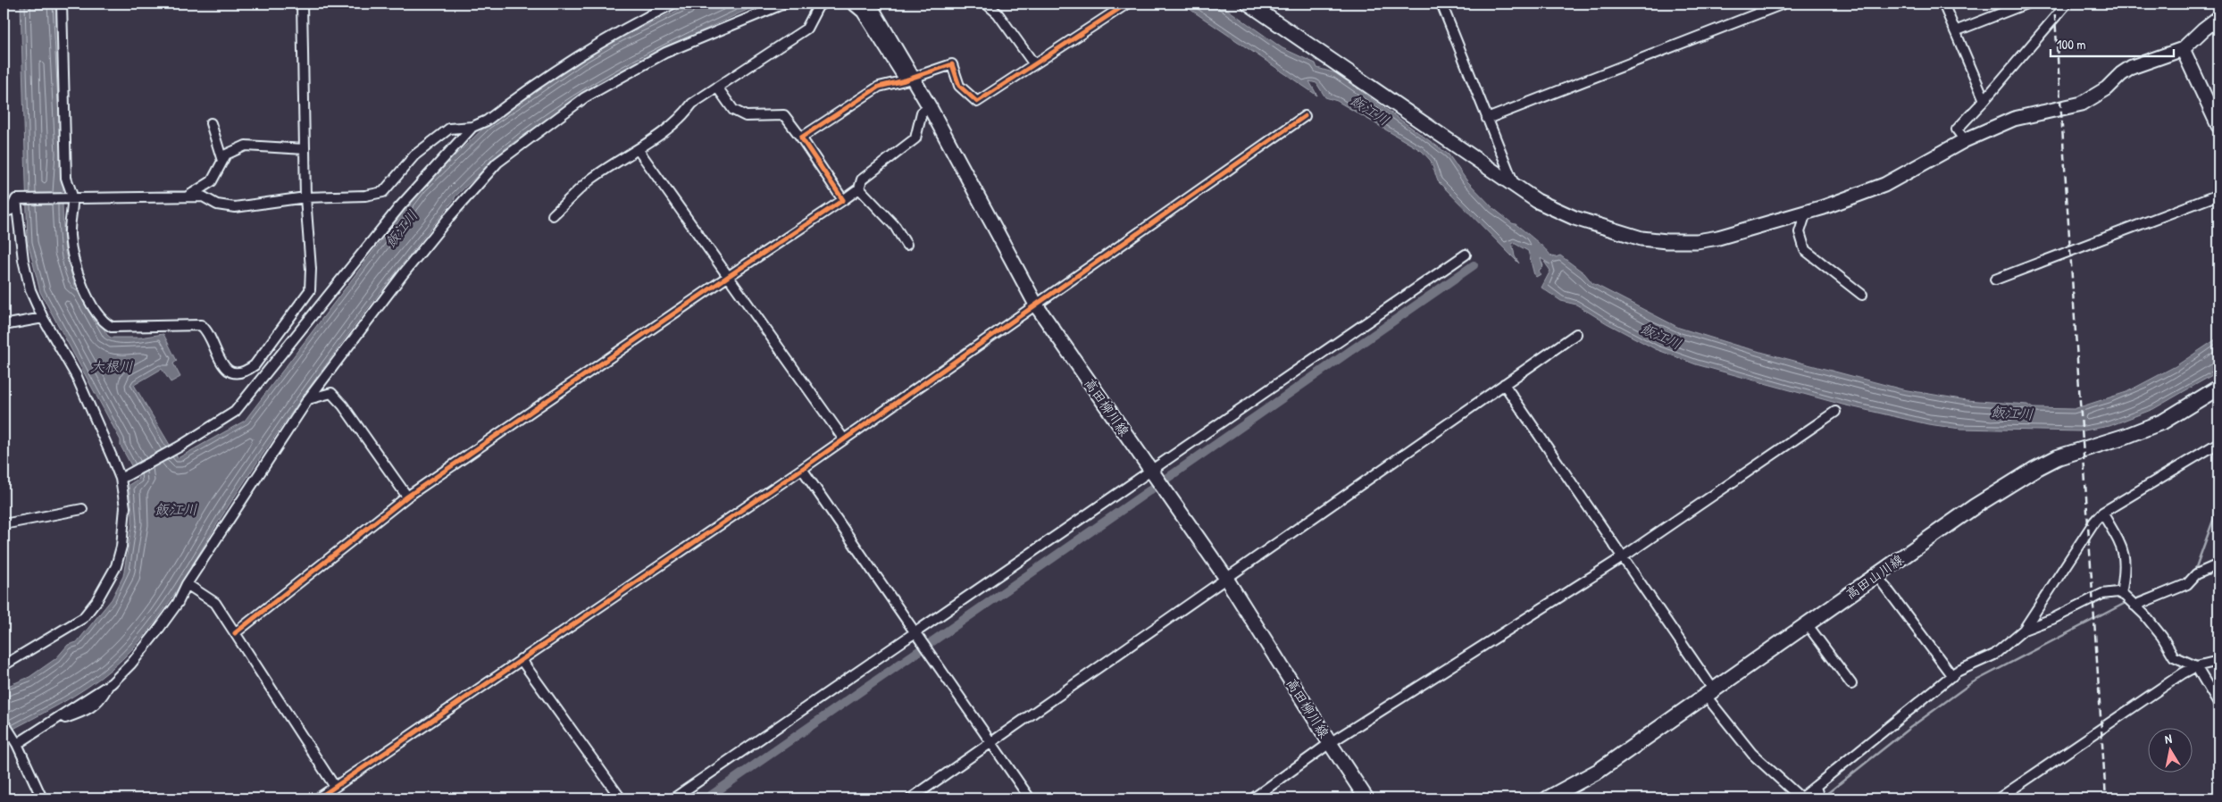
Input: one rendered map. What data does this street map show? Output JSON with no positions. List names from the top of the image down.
{
  "streets": {
    "main road": ["高田山川線"],
    "street": ["高田柳川線"]
  },
  "water": ["飯江川", "大根川"],
  "scale_bar": "100 m",
  "north": "top"
}
